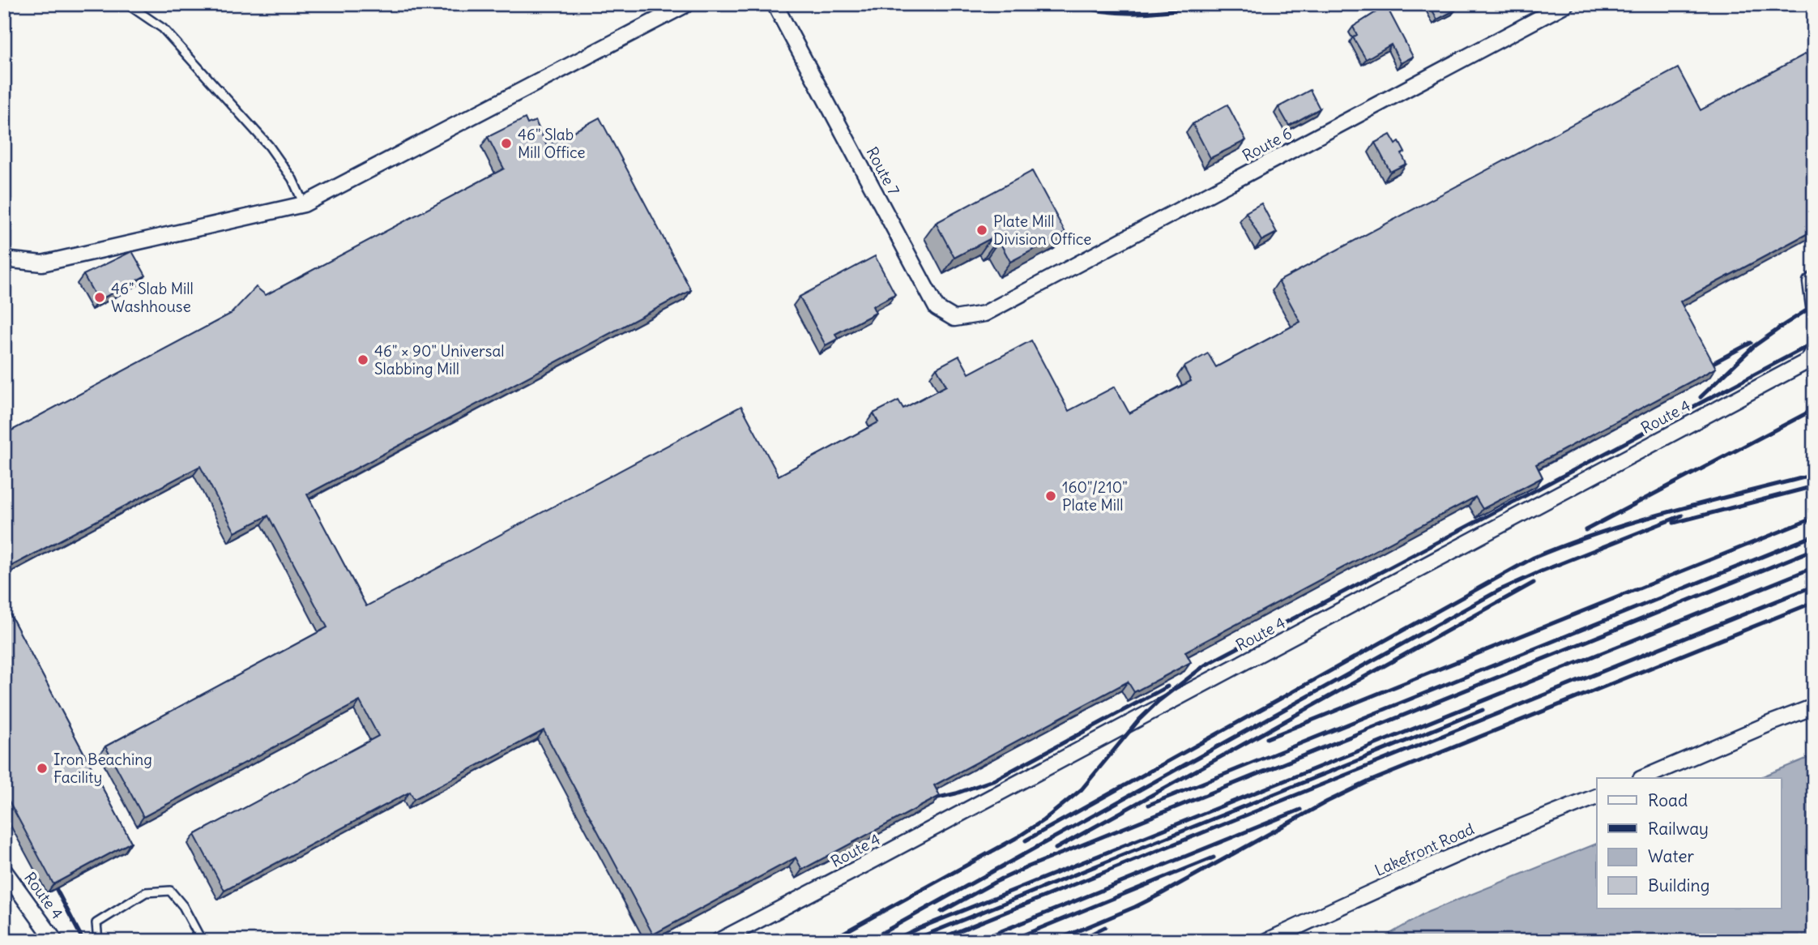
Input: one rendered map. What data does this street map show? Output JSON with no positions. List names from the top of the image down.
{
  "streets": {
    "street": [
      "Route 6",
      "Route 7",
      "Route 4",
      "Lakefront Road"
    ]
  },
  "crossings": [
    ["Route 6", "Route 7"]
  ],
  "places": [
    "46\" Slab Mill Office",
    "Plate Mill Division Office",
    "46\" Slab Mill Washhouse",
    "46\" × 90\" Universal Slabbing Mill",
    "160\"/210\" Plate Mill",
    "Iron Beaching Facility"
  ],
  "legend": [
    "Road",
    "Railway",
    "Water",
    "Building"
  ]
}
